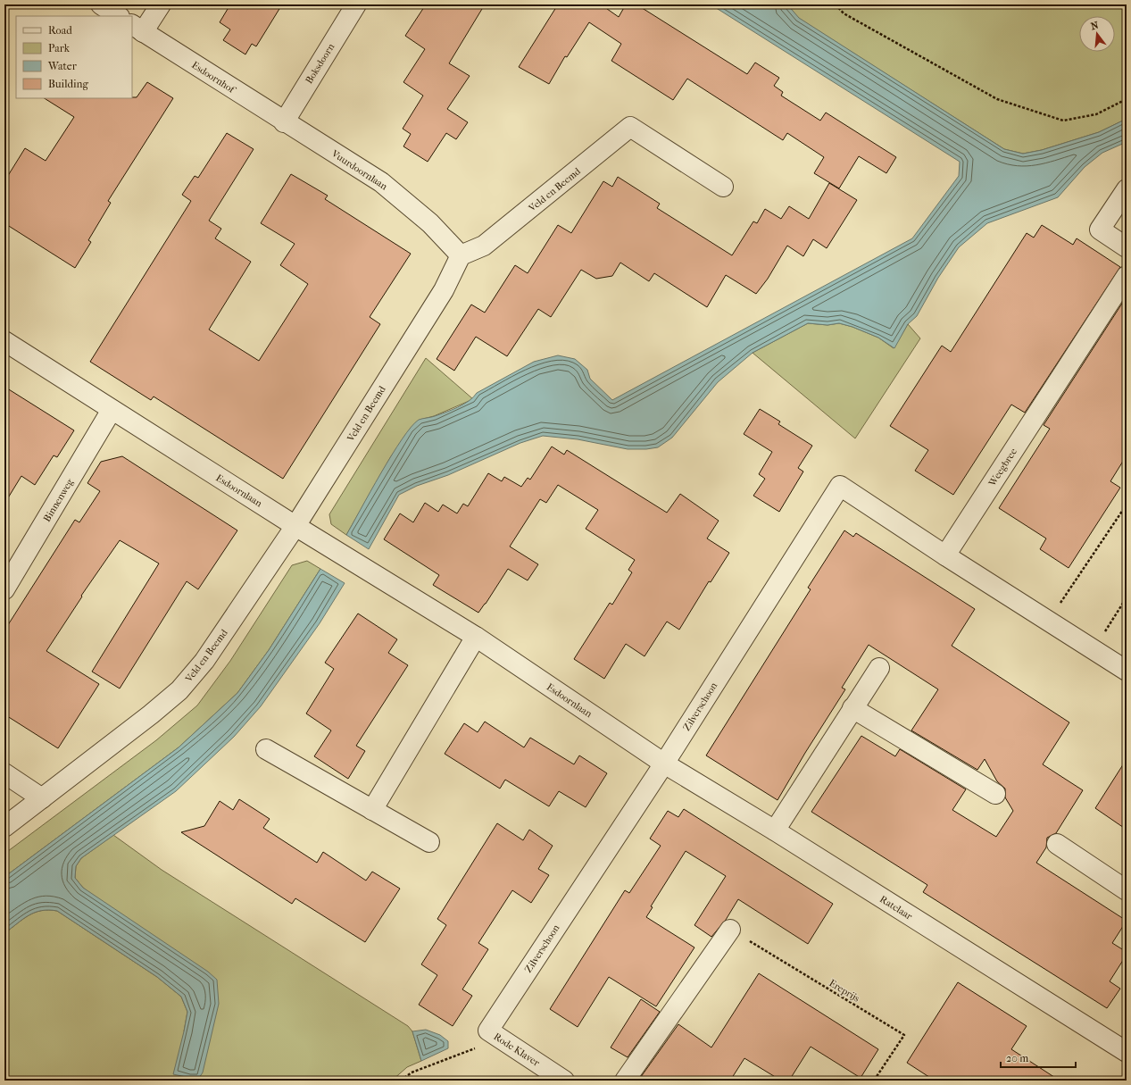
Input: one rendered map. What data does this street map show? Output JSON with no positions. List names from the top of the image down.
{
  "streets": {
    "street": [
      "Boksdoorn",
      "Esdoornhof",
      "Vuurdoornlaan",
      "Veld en Beemd",
      "Weegbree",
      "Esdoornlaan",
      "Binnenweg",
      "Zilverschoon",
      "Ratelaar",
      "Rode Klaver"
    ],
    "path": ["Ereprijs"]
  },
  "crossings": [
    ["Boksdoorn", "Esdoornhof"],
    ["Boksdoorn", "Vuurdoornlaan"],
    ["Esdoornhof", "Vuurdoornlaan"],
    ["Vuurdoornlaan", "Veld en Beemd"],
    ["Veld en Beemd", "Esdoornlaan"],
    ["Weegbree", "Zilverschoon"],
    ["Esdoornlaan", "Binnenweg"],
    ["Esdoornlaan", "Zilverschoon"],
    ["Esdoornlaan", "Ratelaar"],
    ["Zilverschoon", "Ratelaar"],
    ["Zilverschoon", "Rode Klaver"]
  ],
  "legend": [
    "Road",
    "Park",
    "Water",
    "Building"
  ],
  "scale_bar": "20 m",
  "north": "top"
}
